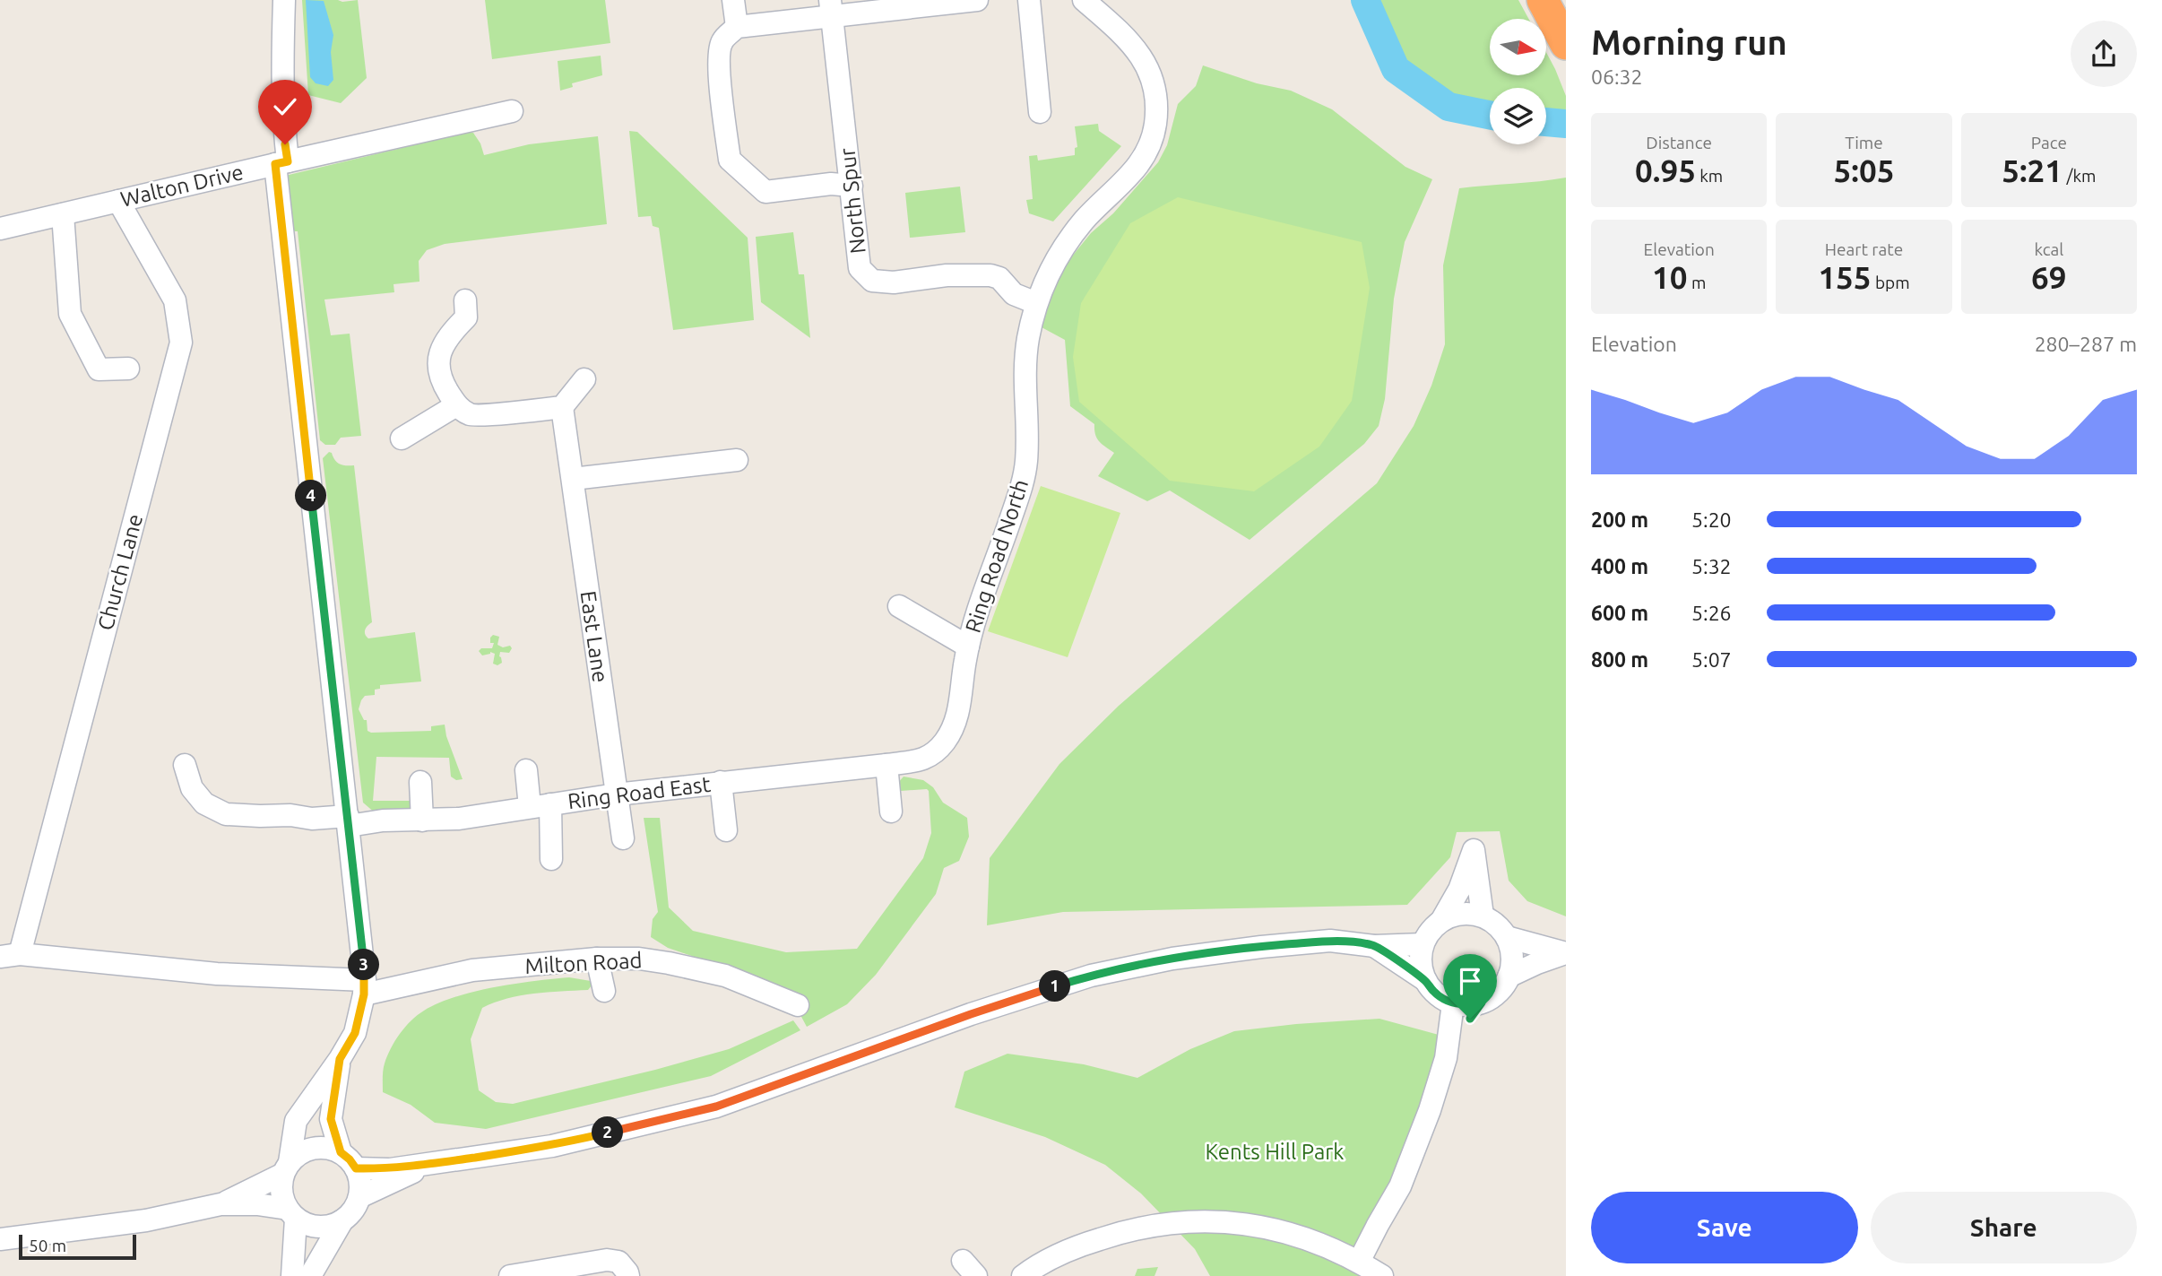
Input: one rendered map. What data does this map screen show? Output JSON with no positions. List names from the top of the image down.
{
  "streets": {
    "street": [
      "Walton Drive",
      "North Spur",
      "Ring Road North",
      "Church Lane",
      "East Lane",
      "Ring Road East",
      "Milton Road"
    ]
  },
  "crossings": [
    ["Walton Drive", "Church Lane"],
    ["North Spur", "Ring Road North"],
    ["Ring Road North", "Ring Road East"],
    ["Church Lane", "Milton Road"],
    ["East Lane", "Ring Road East"]
  ],
  "parks": ["Kents Hill Park"],
  "scale_bar": "50 m",
  "north": "right",
  "page": {
    "heading": ["Morning run", "06:32"],
    "stats": [
      ["Distance", "0.95 km"],
      ["Time", "5:05"],
      ["Pace", "5:21 /km"],
      ["Elevation", "10 m"],
      ["Heart rate", "155 bpm"],
      ["kcal", "69"]
    ],
    "chart": ["Elevation", "280–287 m"],
    "pins": [
      "4",
      "3",
      "1",
      "2"
    ],
    "list": [
      {
        "name": "200 m",
        "note": "5:20"
      },
      {
        "name": "400 m",
        "note": "5:32"
      },
      {
        "name": "600 m",
        "note": "5:26"
      },
      {
        "name": "800 m",
        "note": "5:07"
      }
    ],
    "buttons": ["Save", "Share"],
    "scale": "50 m"
  }
}
